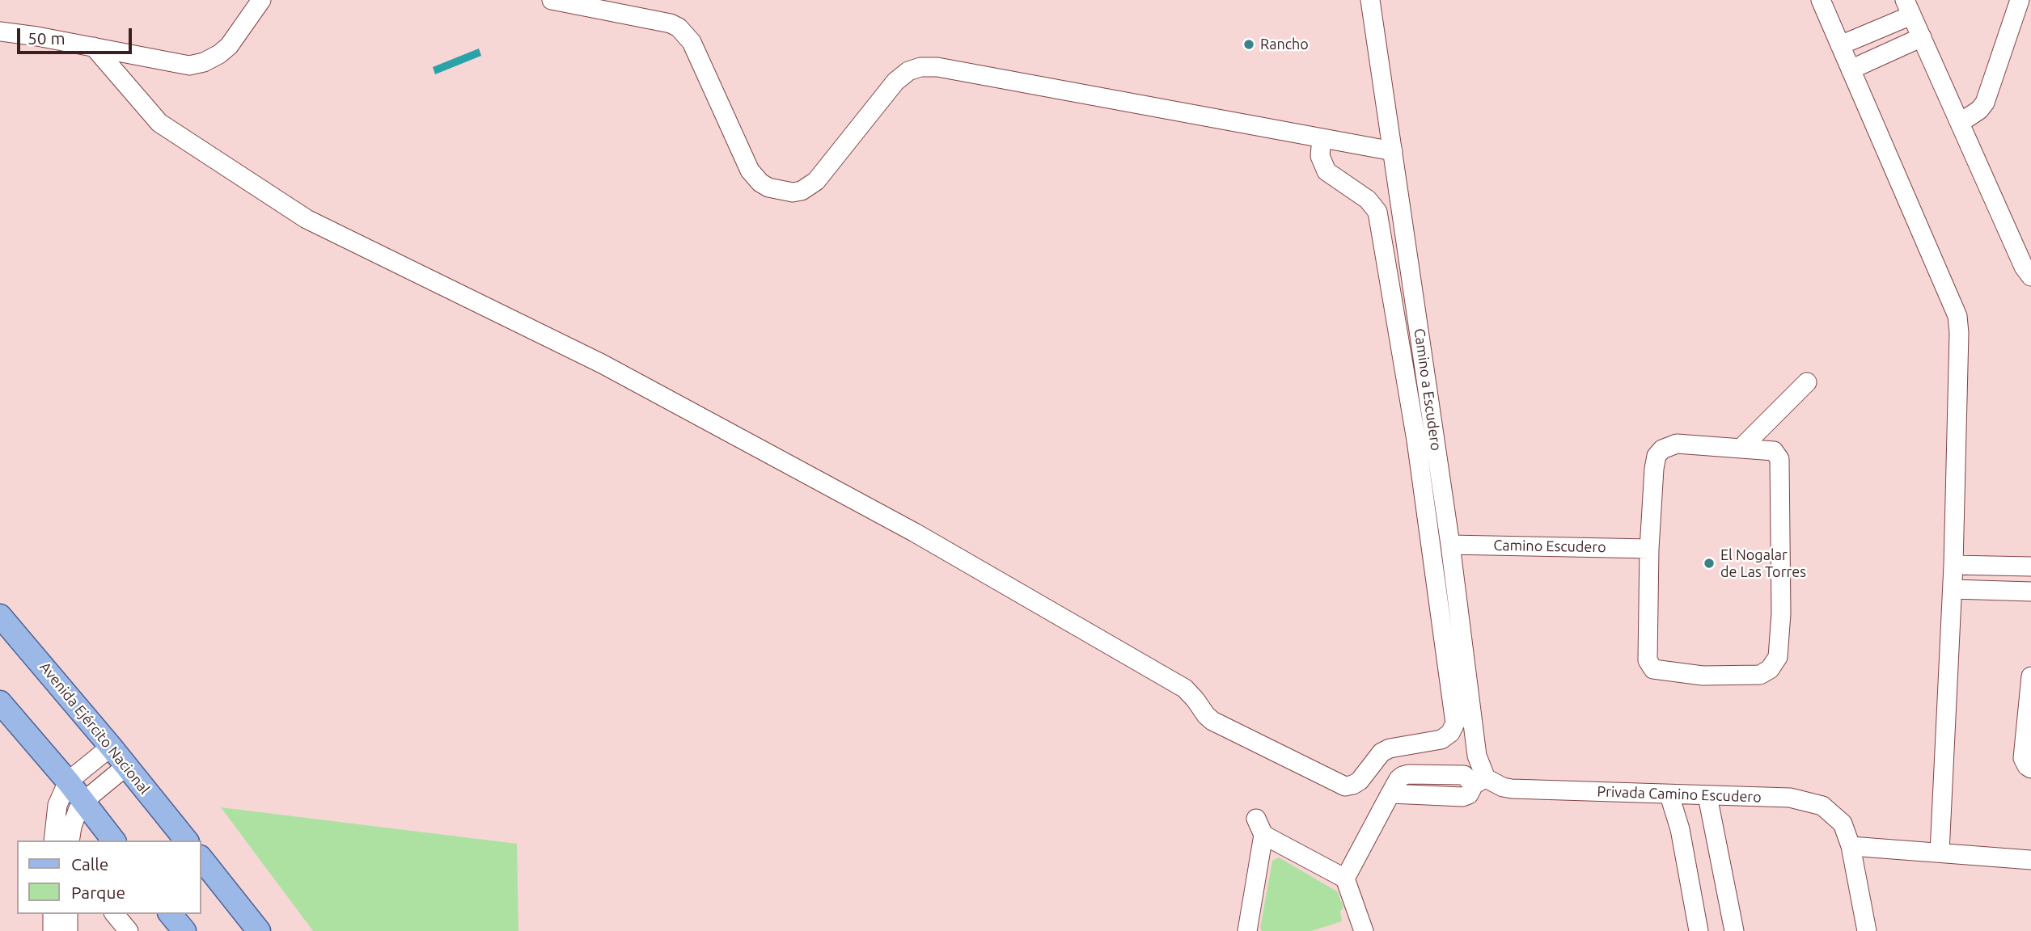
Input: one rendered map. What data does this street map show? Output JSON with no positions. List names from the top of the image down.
{
  "streets": {
    "main road": ["Avenida Ejército Nacional"],
    "street": ["Camino a Escudero", "Camino Escudero", "Privada Camino Escudero"]
  },
  "crossings": [
    ["Camino a Escudero", "Camino Escudero"],
    ["Camino a Escudero", "Privada Camino Escudero"]
  ],
  "places": ["Rancho", "El Nogalar de Las Torres"],
  "legend": ["Calle", "Parque"],
  "scale_bar": "50 m"
}
